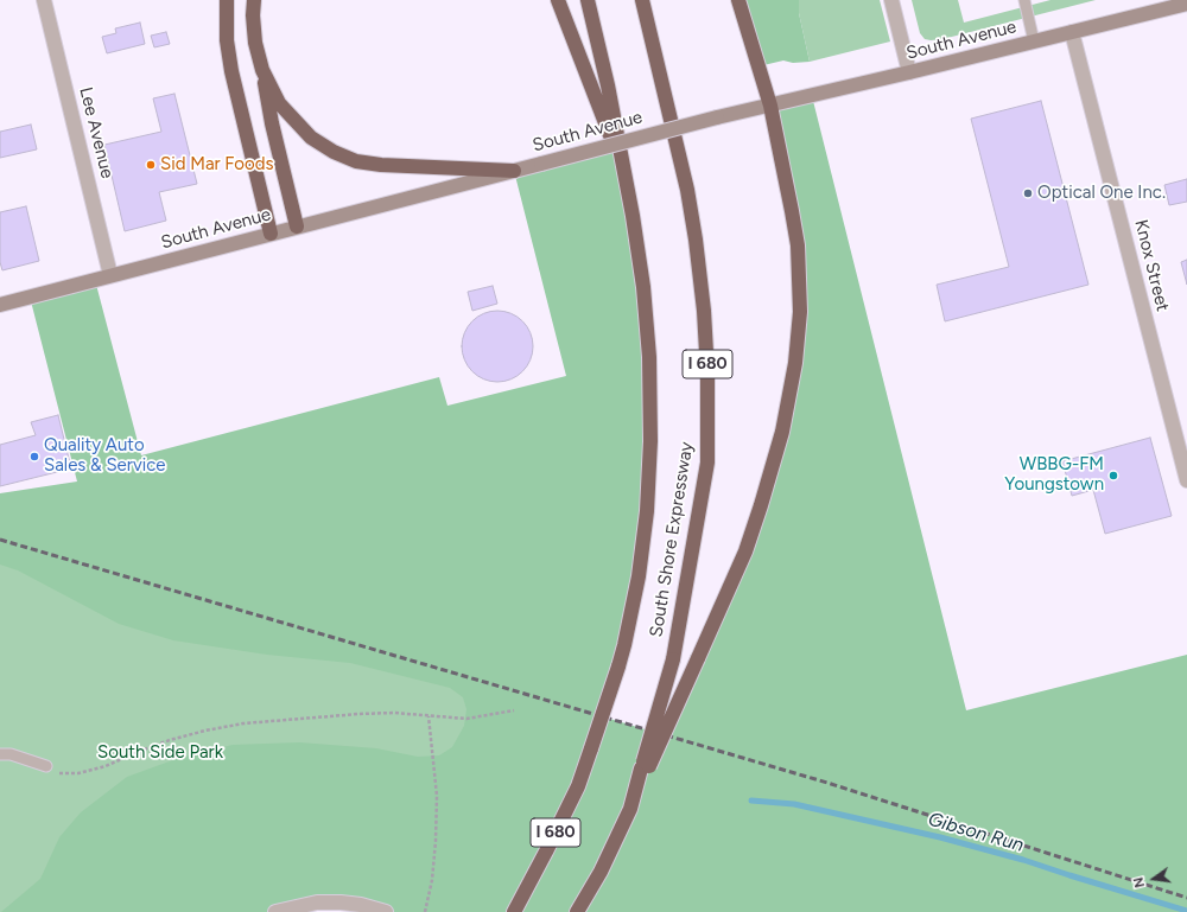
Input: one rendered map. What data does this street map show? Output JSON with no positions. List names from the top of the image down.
{
  "streets": {
    "highway": ["I 680", "South Shore Expressway"],
    "main road": ["South Avenue"],
    "street": ["Lee Avenue", "Knox Street"]
  },
  "crossings": [
    ["South Avenue", "Lee Avenue"],
    ["South Avenue", "Knox Street"]
  ],
  "water": ["Gibson Run"],
  "parks": ["South Side Park"],
  "places": [
    "Sid Mar Foods",
    "Optical One Inc.",
    "Quality Auto Sales & Service",
    "WBBG-FM Youngstown"
  ],
  "north": "left"
}
